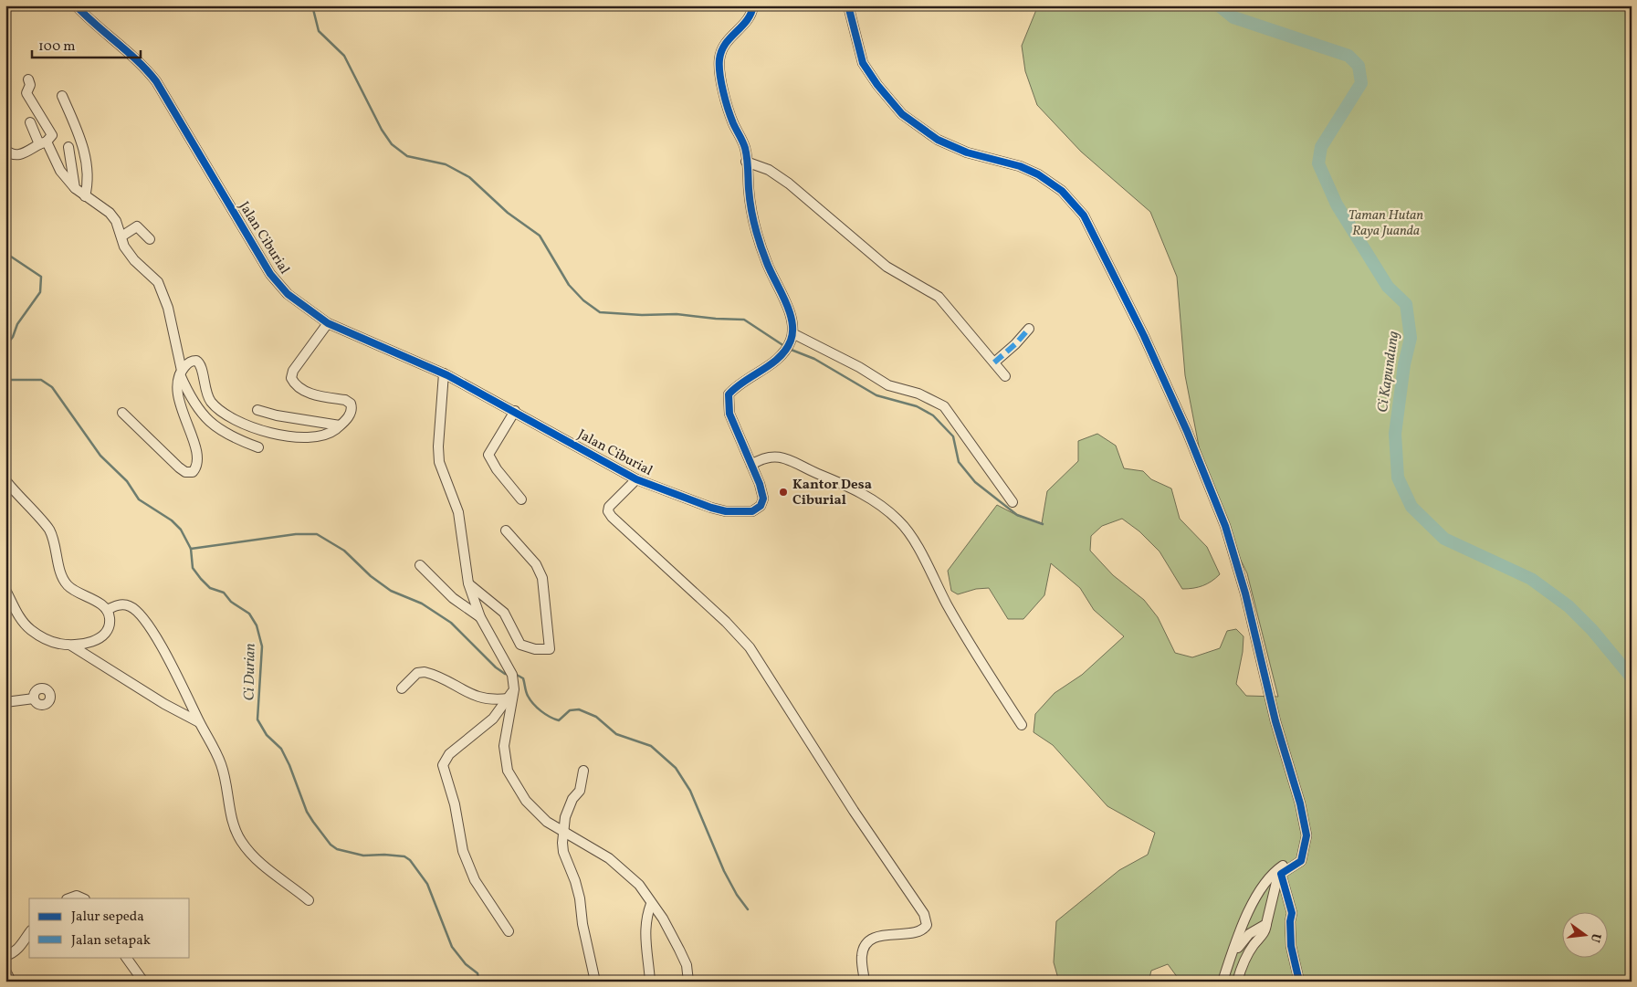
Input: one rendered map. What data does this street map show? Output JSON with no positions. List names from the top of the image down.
{
  "streets": {
    "street": ["Jalan Ciburial"]
  },
  "water": ["Ci Kapundung", "Ci Durian"],
  "parks": ["Taman Hutan Raya Juanda"],
  "places": ["Kantor Desa Ciburial"],
  "legend": ["Jalur sepeda", "Jalan setapak"],
  "scale_bar": "100 m",
  "north": "right"
}
